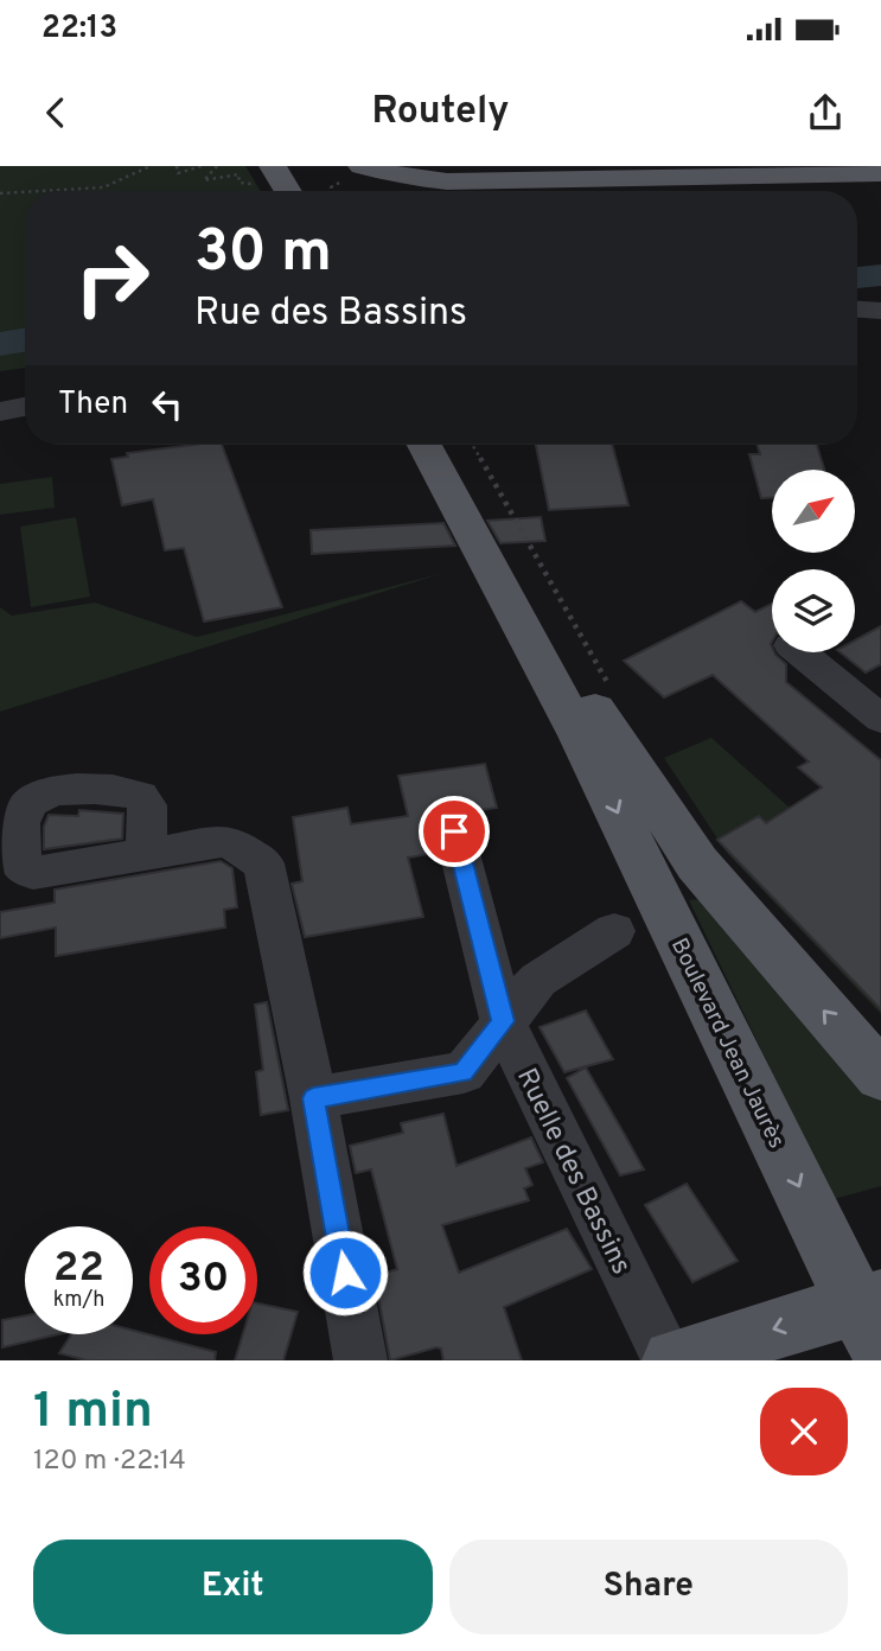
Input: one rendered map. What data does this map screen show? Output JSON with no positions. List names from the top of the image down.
{
  "streets": {
    "main road": ["Boulevard Jean Jaurès"],
    "street": ["Ruelle des Bassins"]
  },
  "north": "top right",
  "page": {
    "status": "22:13",
    "header": "Routely",
    "turn": ["30 m", "Rue des Bassins"],
    "then": "Then",
    "speed": "22 km/h",
    "limit": "30",
    "heading": ["1 min", "120 m · 22:14"],
    "buttons": ["Exit", "Share"]
  }
}
